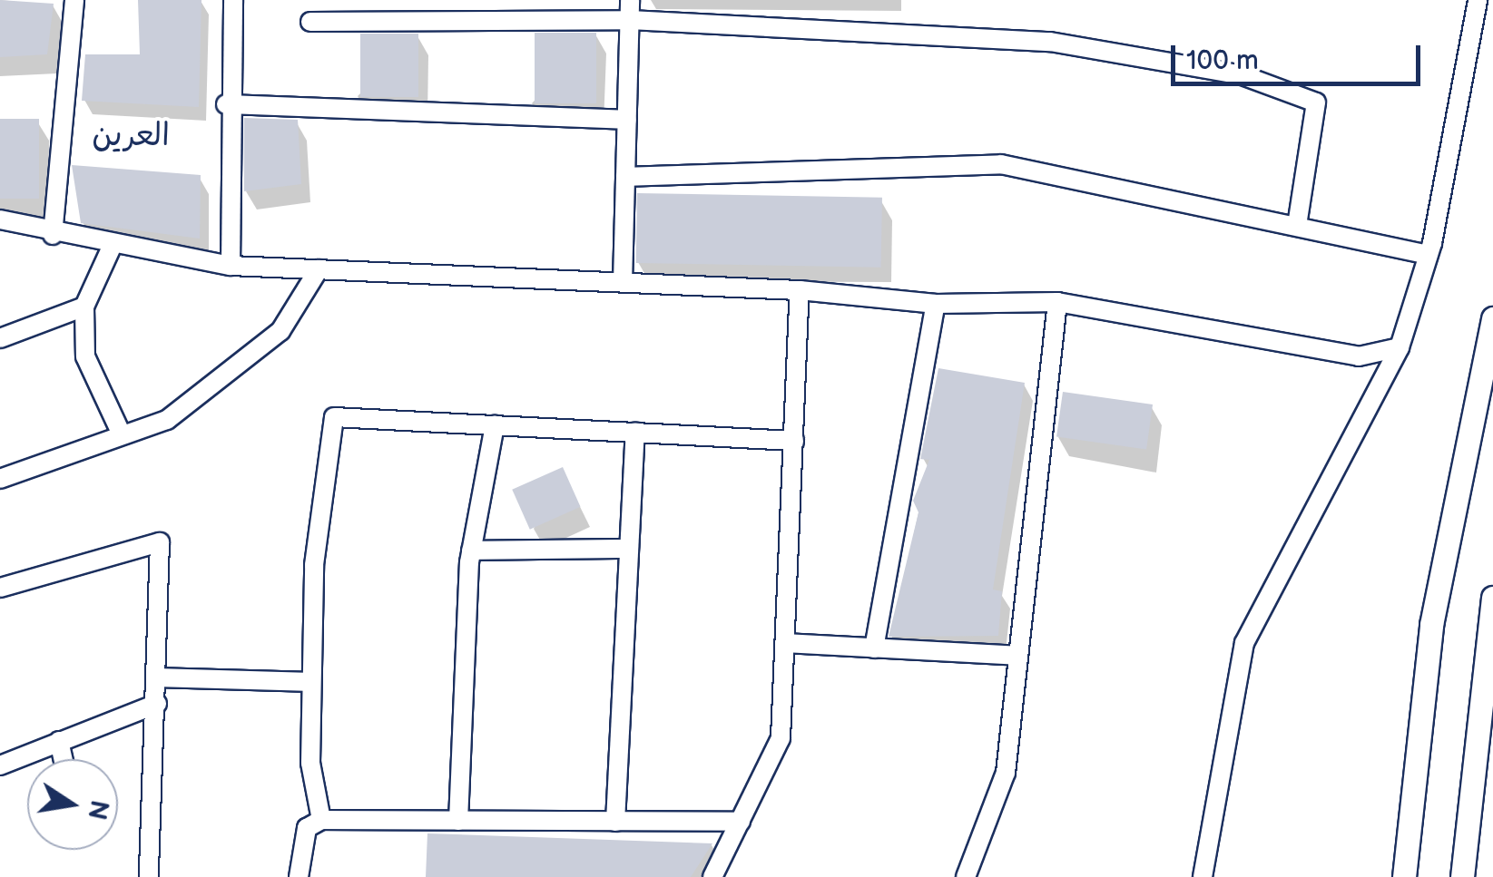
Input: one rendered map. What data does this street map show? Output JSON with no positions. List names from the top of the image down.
{
  "districts": ["العرين"],
  "scale_bar": "100 m",
  "north": "right"
}
